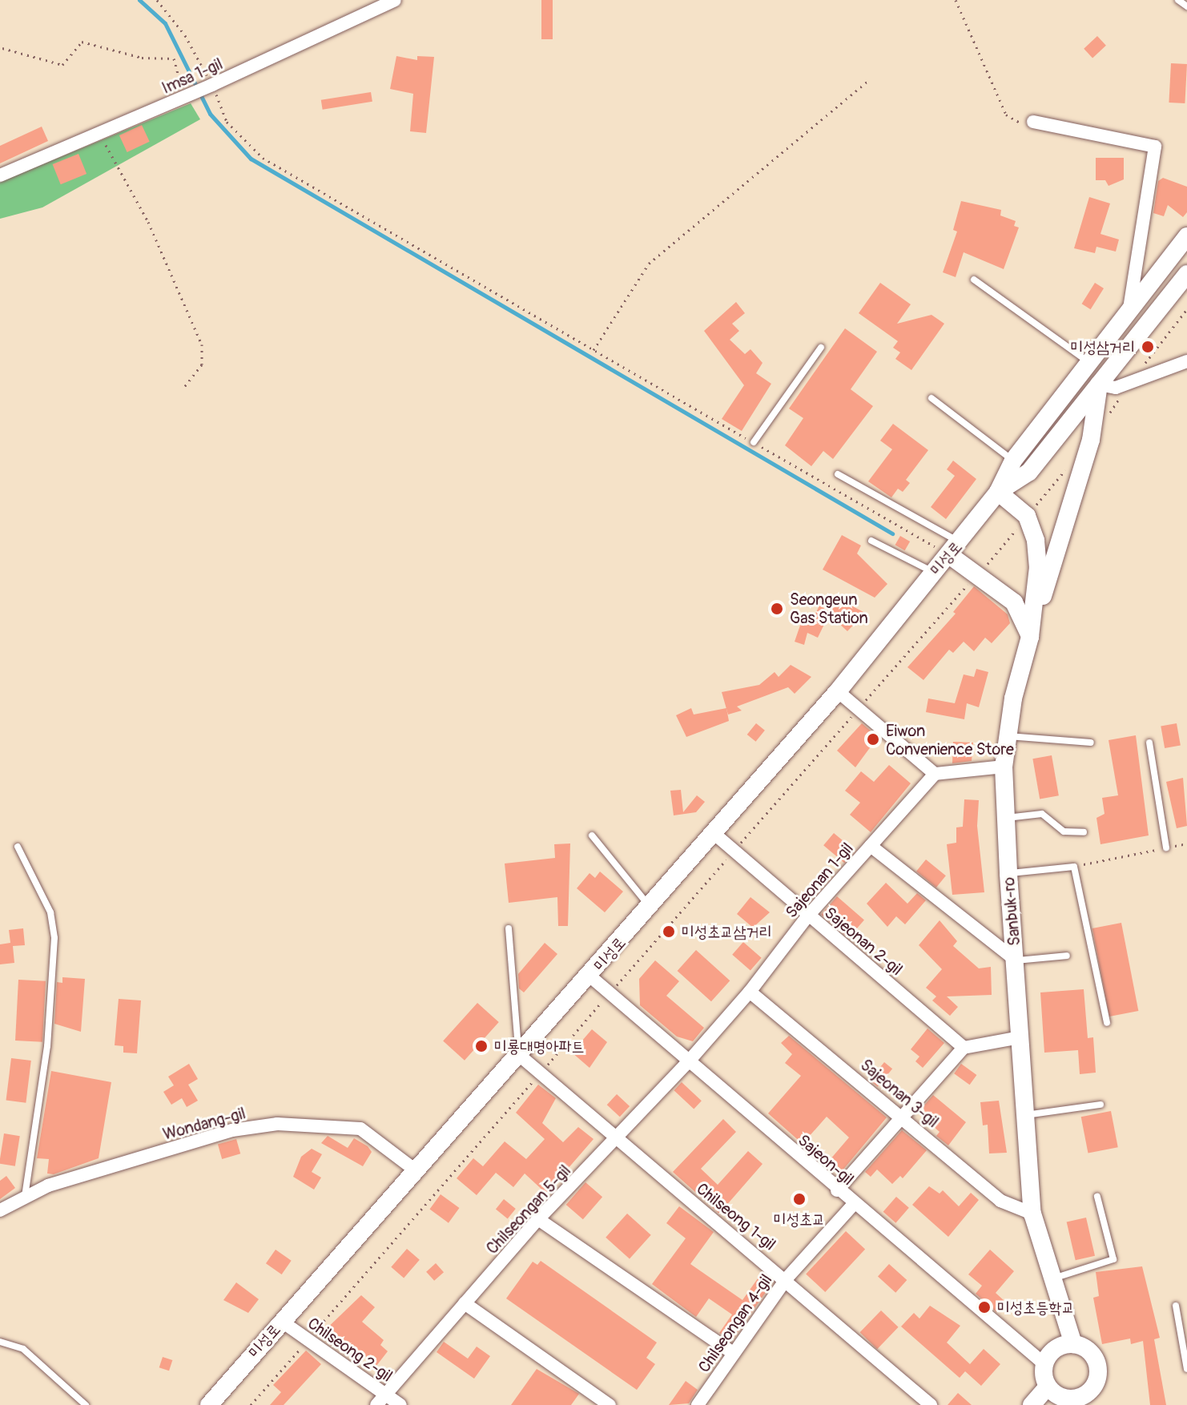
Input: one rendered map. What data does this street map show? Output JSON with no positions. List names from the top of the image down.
{
  "streets": {
    "street": [
      "Imsa 1-gil",
      "미성로",
      "Sajeonan 1-gil",
      "Sanbuk-ro",
      "Sajeonan 2-gil",
      "Sajeonan 3-gil",
      "Wondang-gil",
      "Sajeon-gil",
      "Chilseongan 5-gil",
      "Chilseong 1-gil",
      "Chilseongan 4-gil",
      "Chilseong 2-gil"
    ]
  },
  "crossings": [
    ["미성로", "Sajeonan 2-gil"],
    ["미성로", "Wondang-gil"],
    ["미성로", "Sajeon-gil"],
    ["미성로", "Chilseong 1-gil"],
    ["미성로", "Chilseong 2-gil"],
    ["Sajeonan 1-gil", "Sajeonan 2-gil"],
    ["Sajeonan 1-gil", "Sajeonan 3-gil"],
    ["Sajeonan 1-gil", "Sajeon-gil"],
    ["Sajeonan 1-gil", "Chilseongan 5-gil"],
    ["Sanbuk-ro", "Sajeonan 3-gil"],
    ["Sanbuk-ro", "Sajeon-gil"],
    ["Sajeon-gil", "Chilseongan 5-gil"],
    ["Sajeon-gil", "Chilseongan 4-gil"],
    ["Chilseongan 5-gil", "Chilseong 1-gil"],
    ["Chilseongan 5-gil", "Chilseong 2-gil"],
    ["Chilseong 1-gil", "Chilseongan 4-gil"]
  ],
  "places": [
    "미성삼거리",
    "Seongeun Gas Station",
    "Eiwon Convenience Store",
    "미성초교삼거리",
    "미룡대명아파트",
    "미성초교",
    "미성초등학교"
  ]
}
